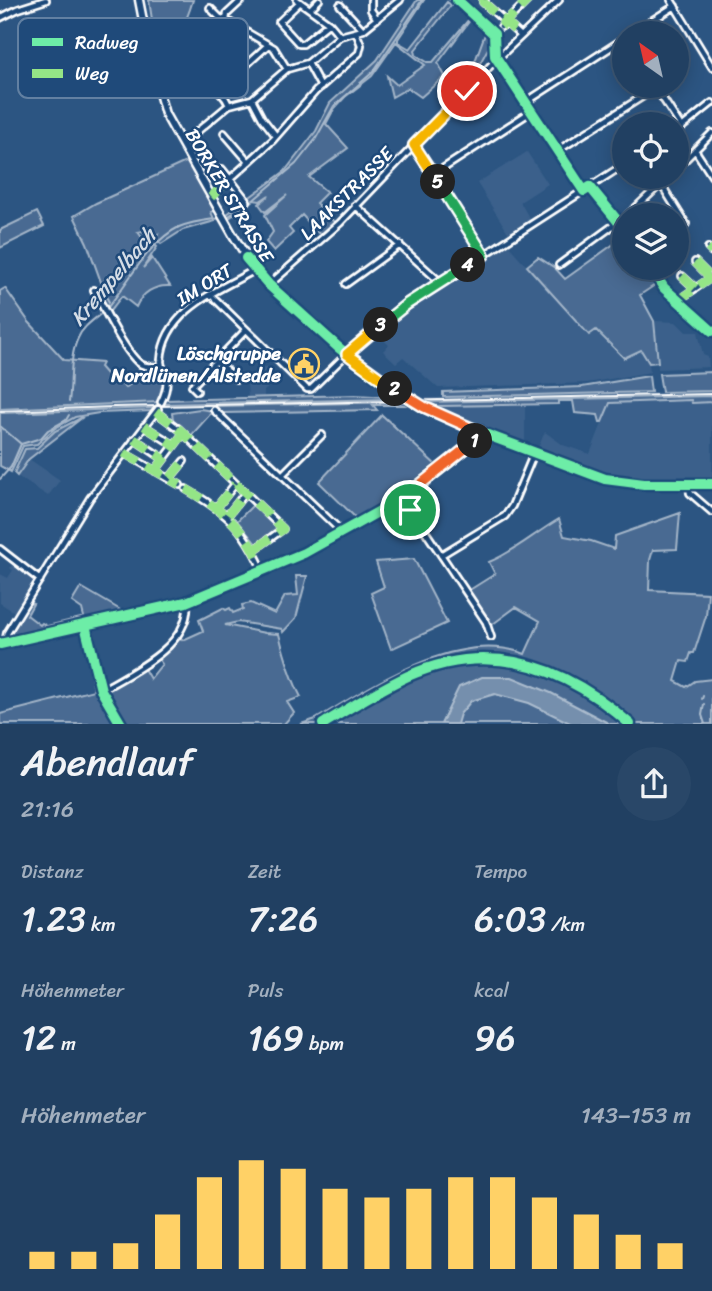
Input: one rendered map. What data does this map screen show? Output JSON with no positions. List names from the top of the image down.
{
  "streets": {
    "main road": ["BORKER STRASSE"],
    "street": ["LAAKSTRASSE", "IM ORT"]
  },
  "crossings": [
    ["LAAKSTRASSE", "BORKER STRASSE"],
    ["BORKER STRASSE", "IM ORT"]
  ],
  "water": ["Krempelbach"],
  "places": {
    "public building": ["Löschgruppe Nordlünen/Alstedde"]
  },
  "legend": ["Radweg", "Weg"],
  "north": "top left",
  "page": {
    "pins": [
      "5",
      "4",
      "3",
      "2",
      "1"
    ],
    "heading": ["Abendlauf", "21:16"],
    "stats": [
      ["Distanz", "1.23 km"],
      ["Zeit", "7:26"],
      ["Tempo", "6:03 /km"],
      ["Höhenmeter", "12 m"],
      ["Puls", "169 bpm"],
      ["kcal", "96"]
    ],
    "chart": ["Höhenmeter", "143–153 m"]
  }
}
